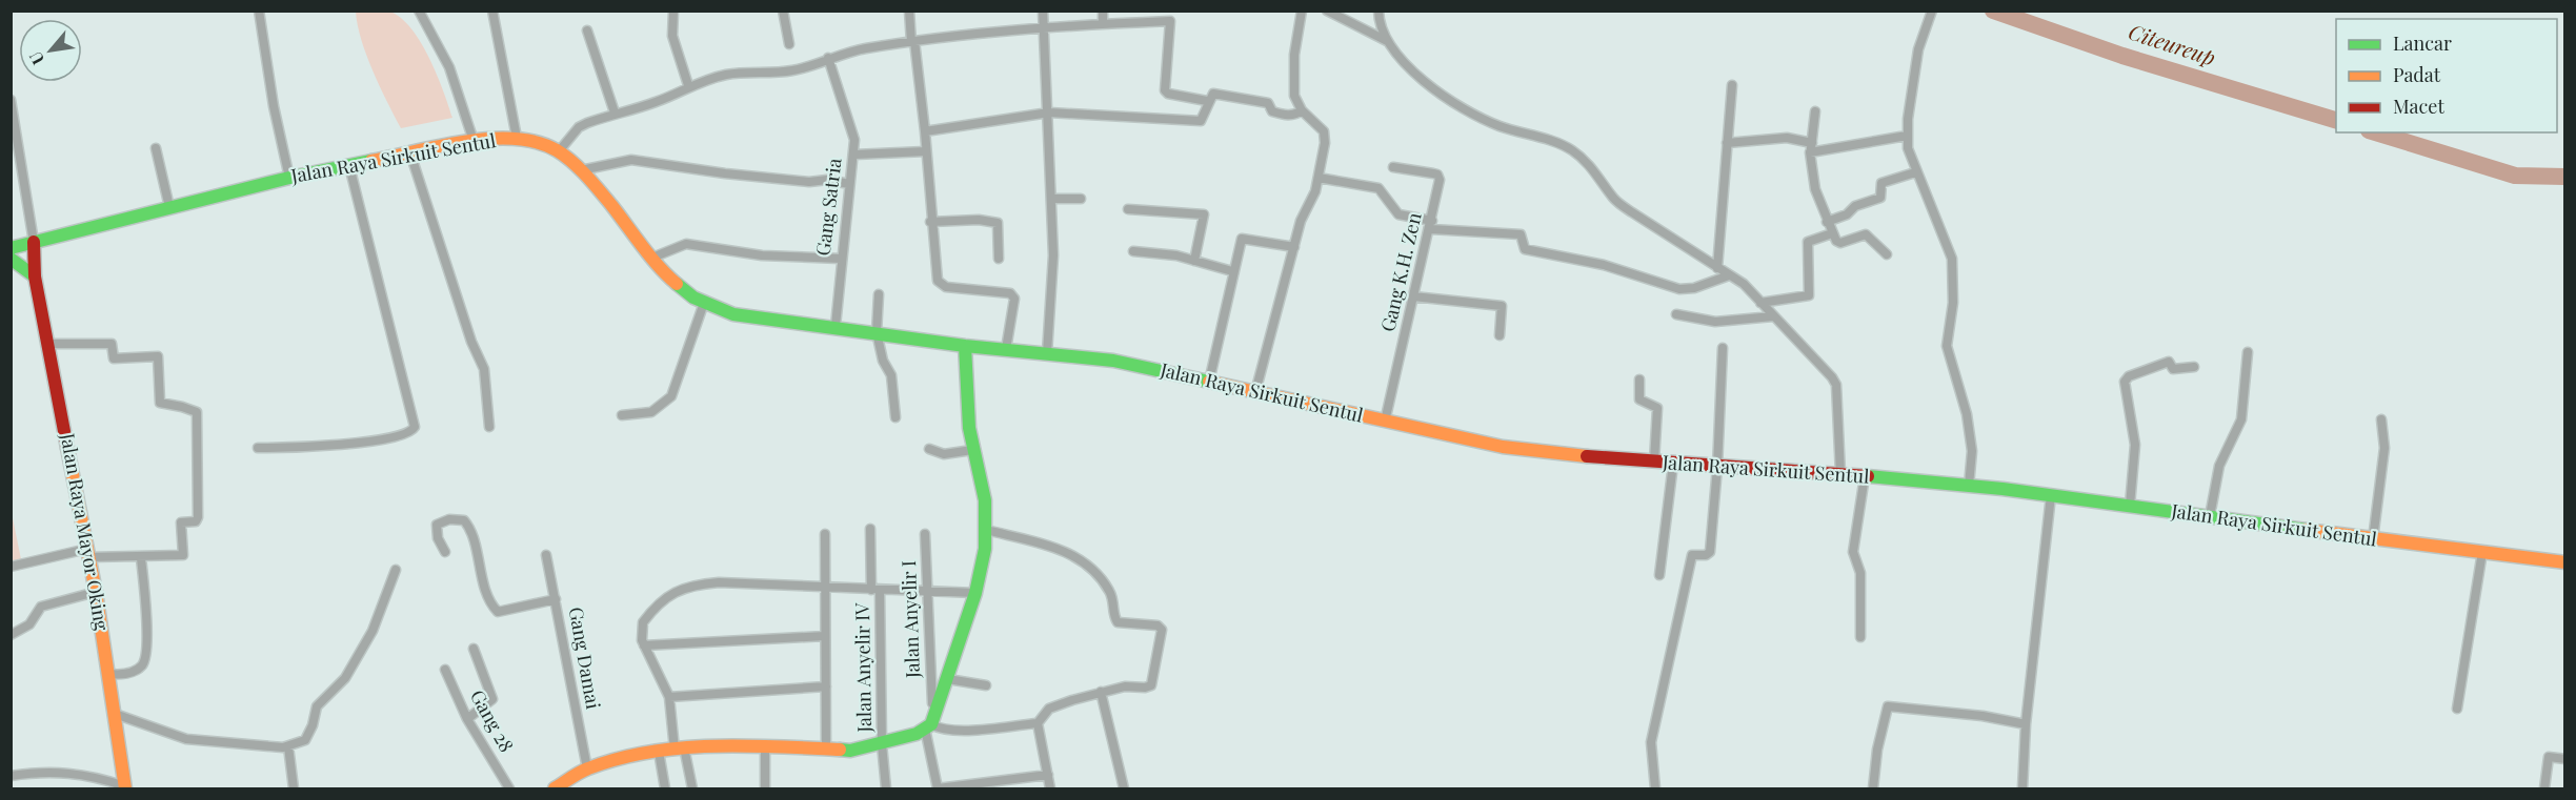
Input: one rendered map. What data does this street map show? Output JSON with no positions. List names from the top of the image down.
{
  "streets": {
    "main road": ["Jalan Raya Sirkuit Sentul", "Jalan Raya Mayor Oking"],
    "street": [
      "Gang Satria",
      "Gang K.H. Zen",
      "Jalan Anyelir I",
      "Gang Damai",
      "Jalan Anyelir IV",
      "Gang 28"
    ]
  },
  "crossings": [
    ["Jalan Raya Sirkuit Sentul", "Gang Satria"],
    ["Jalan Raya Sirkuit Sentul", "Gang K.H. Zen"],
    ["Jalan Raya Sirkuit Sentul", "Jalan Raya Mayor Oking"]
  ],
  "water": ["Citeureup"],
  "legend": ["Lancar", "Padat", "Macet"],
  "north": "bottom left"
}
